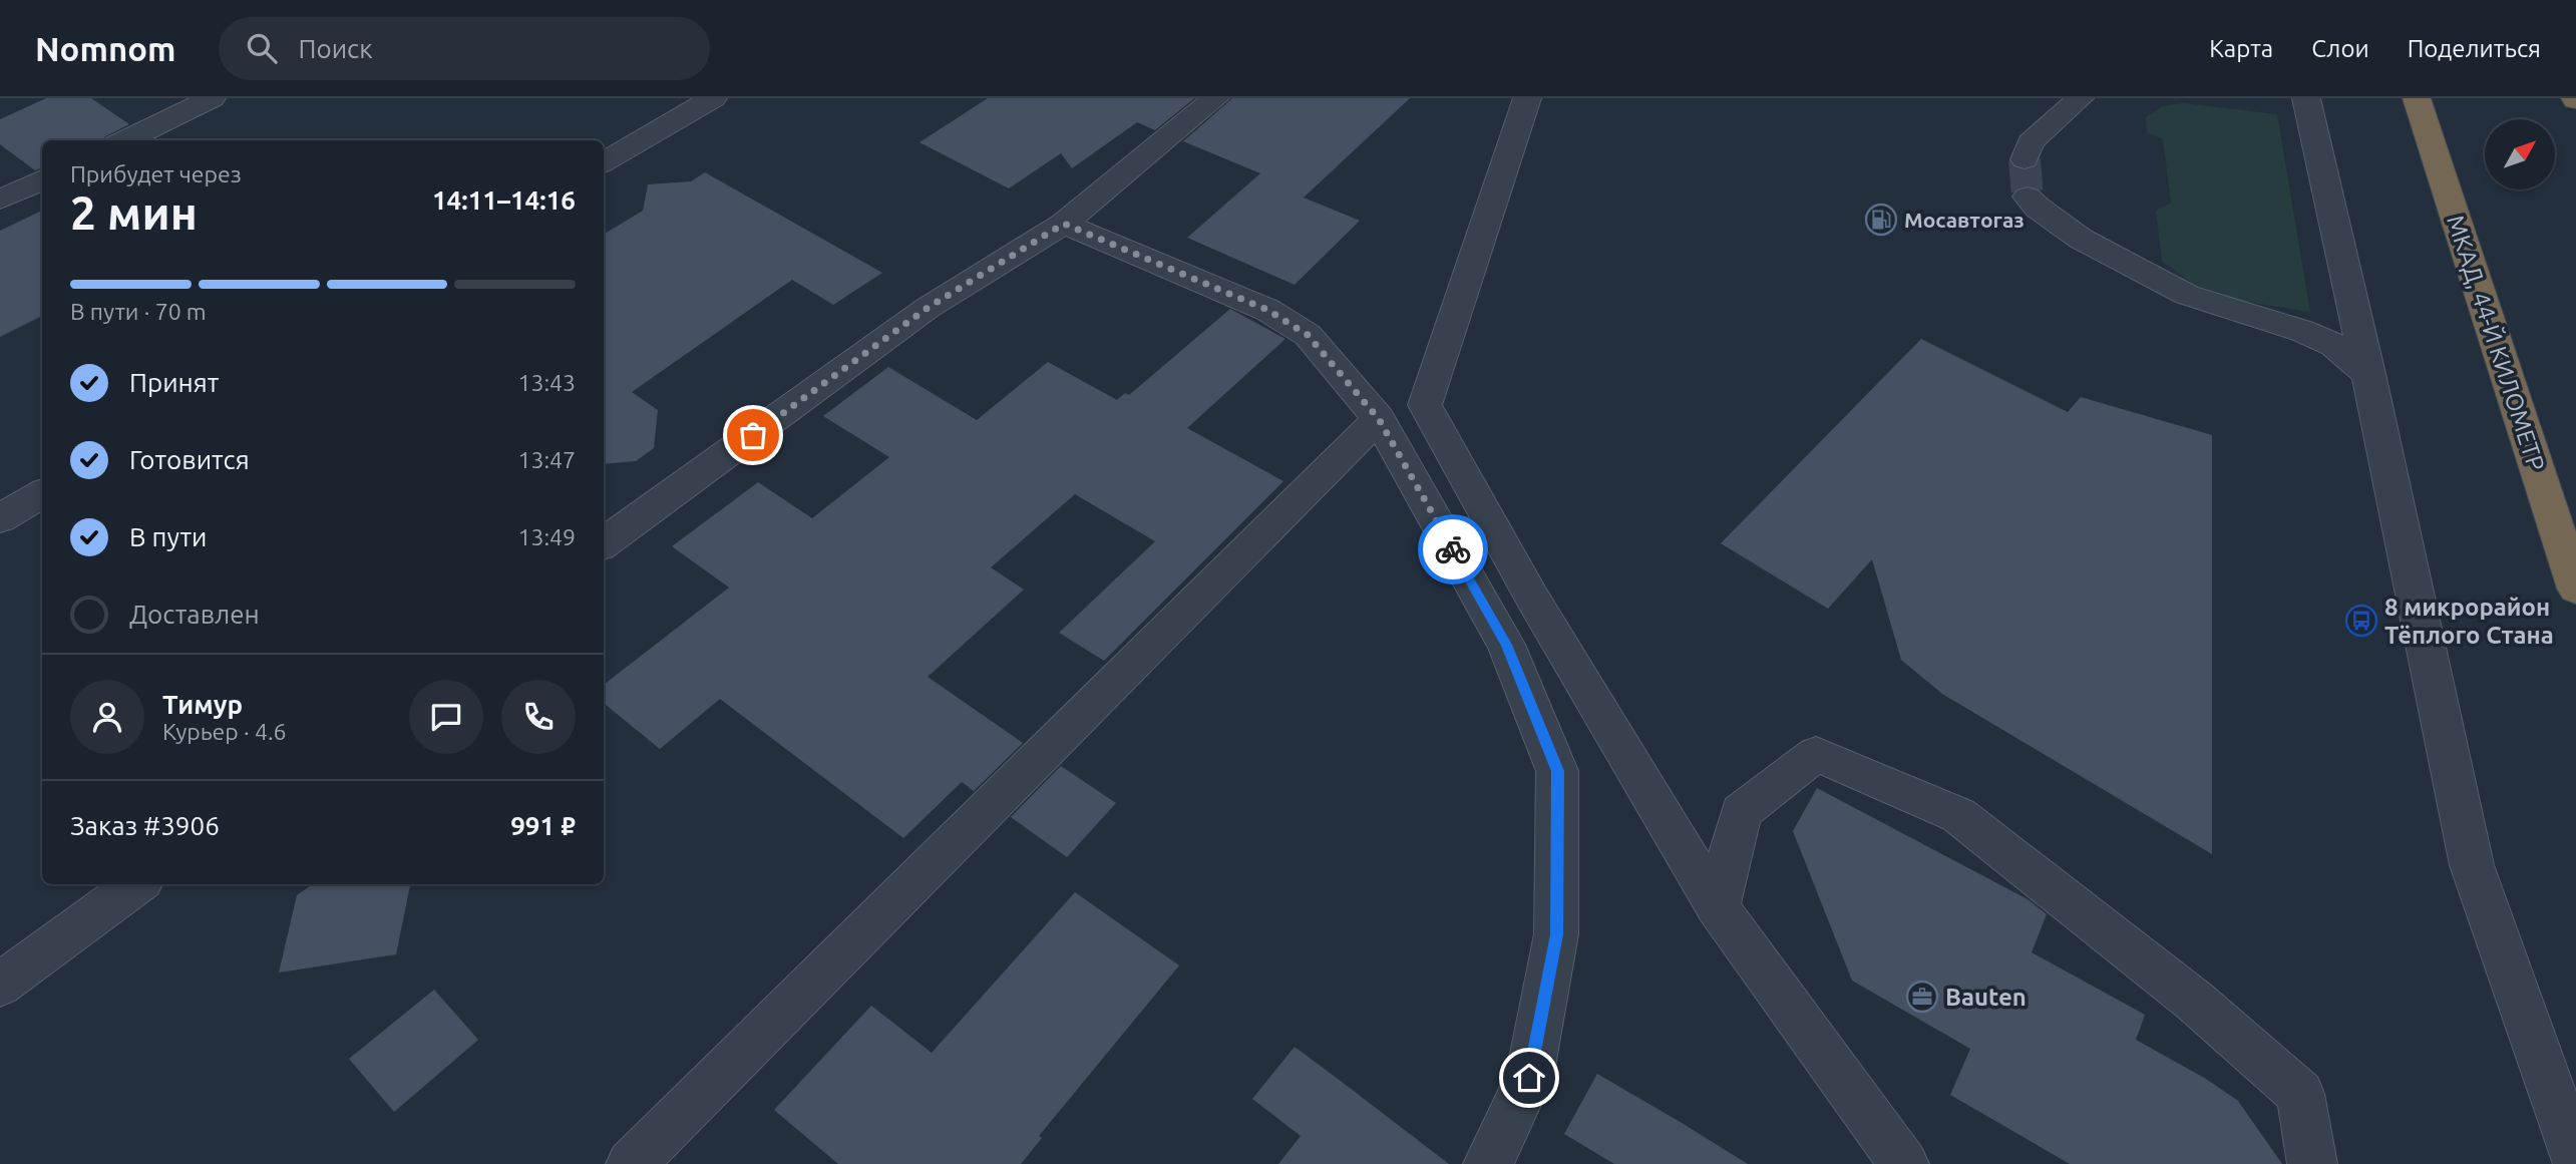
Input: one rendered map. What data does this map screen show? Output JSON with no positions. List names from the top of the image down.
{
  "streets": {
    "highway": ["МКАД, 44-Й КИЛОМЕТР"]
  },
  "places": {
    "fuel station": ["Мосавтогаз"],
    "bus stop": ["8 микрорайон Тёплого Стана"],
    "office": ["Bauten"]
  },
  "north": "top right",
  "page": {
    "header": "Nomnom",
    "search": "Поиск",
    "nav": ["Карта", "Слои", "Поделиться"],
    "heading": ["2 мин", "Прибудет через", "14:11–14:16"],
    "panel": [
      "Тимур",
      "Курьер · 4.6",
      "Заказ #3906",
      "991 ₽"
    ],
    "bar": "В пути · 70 m",
    "list": [
      ["Принят", "13:43"],
      ["Готовится", "13:47"],
      ["В пути", "13:49"],
      "Доставлен"
    ]
  }
}
